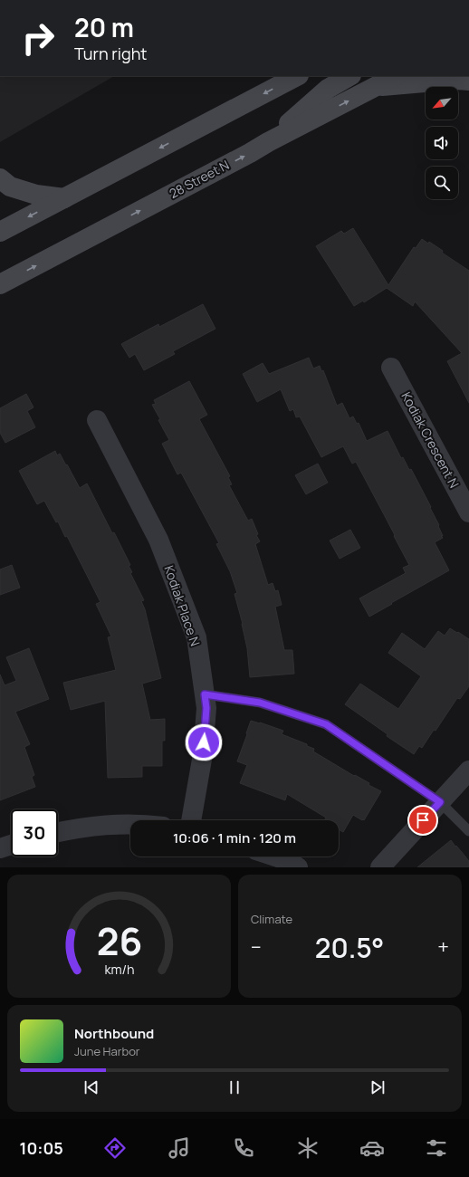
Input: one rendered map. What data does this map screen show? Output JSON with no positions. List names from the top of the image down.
{
  "streets": {
    "main road": ["28 Street N"],
    "street": ["Kodiak Crescent N", "Kodiak Place N"]
  },
  "north": "bottom left",
  "page": {
    "turn": ["20 m", "Turn right"],
    "limit": "30",
    "trip": "10:06 · 1 min · 120 m",
    "tile": "Climate",
    "heat": ["−", "20.5°", "+"],
    "song": ["Northbound", "June Harbor"],
    "tabs": "10:05",
    "gauge": ["26", "km/h"]
  }
}
